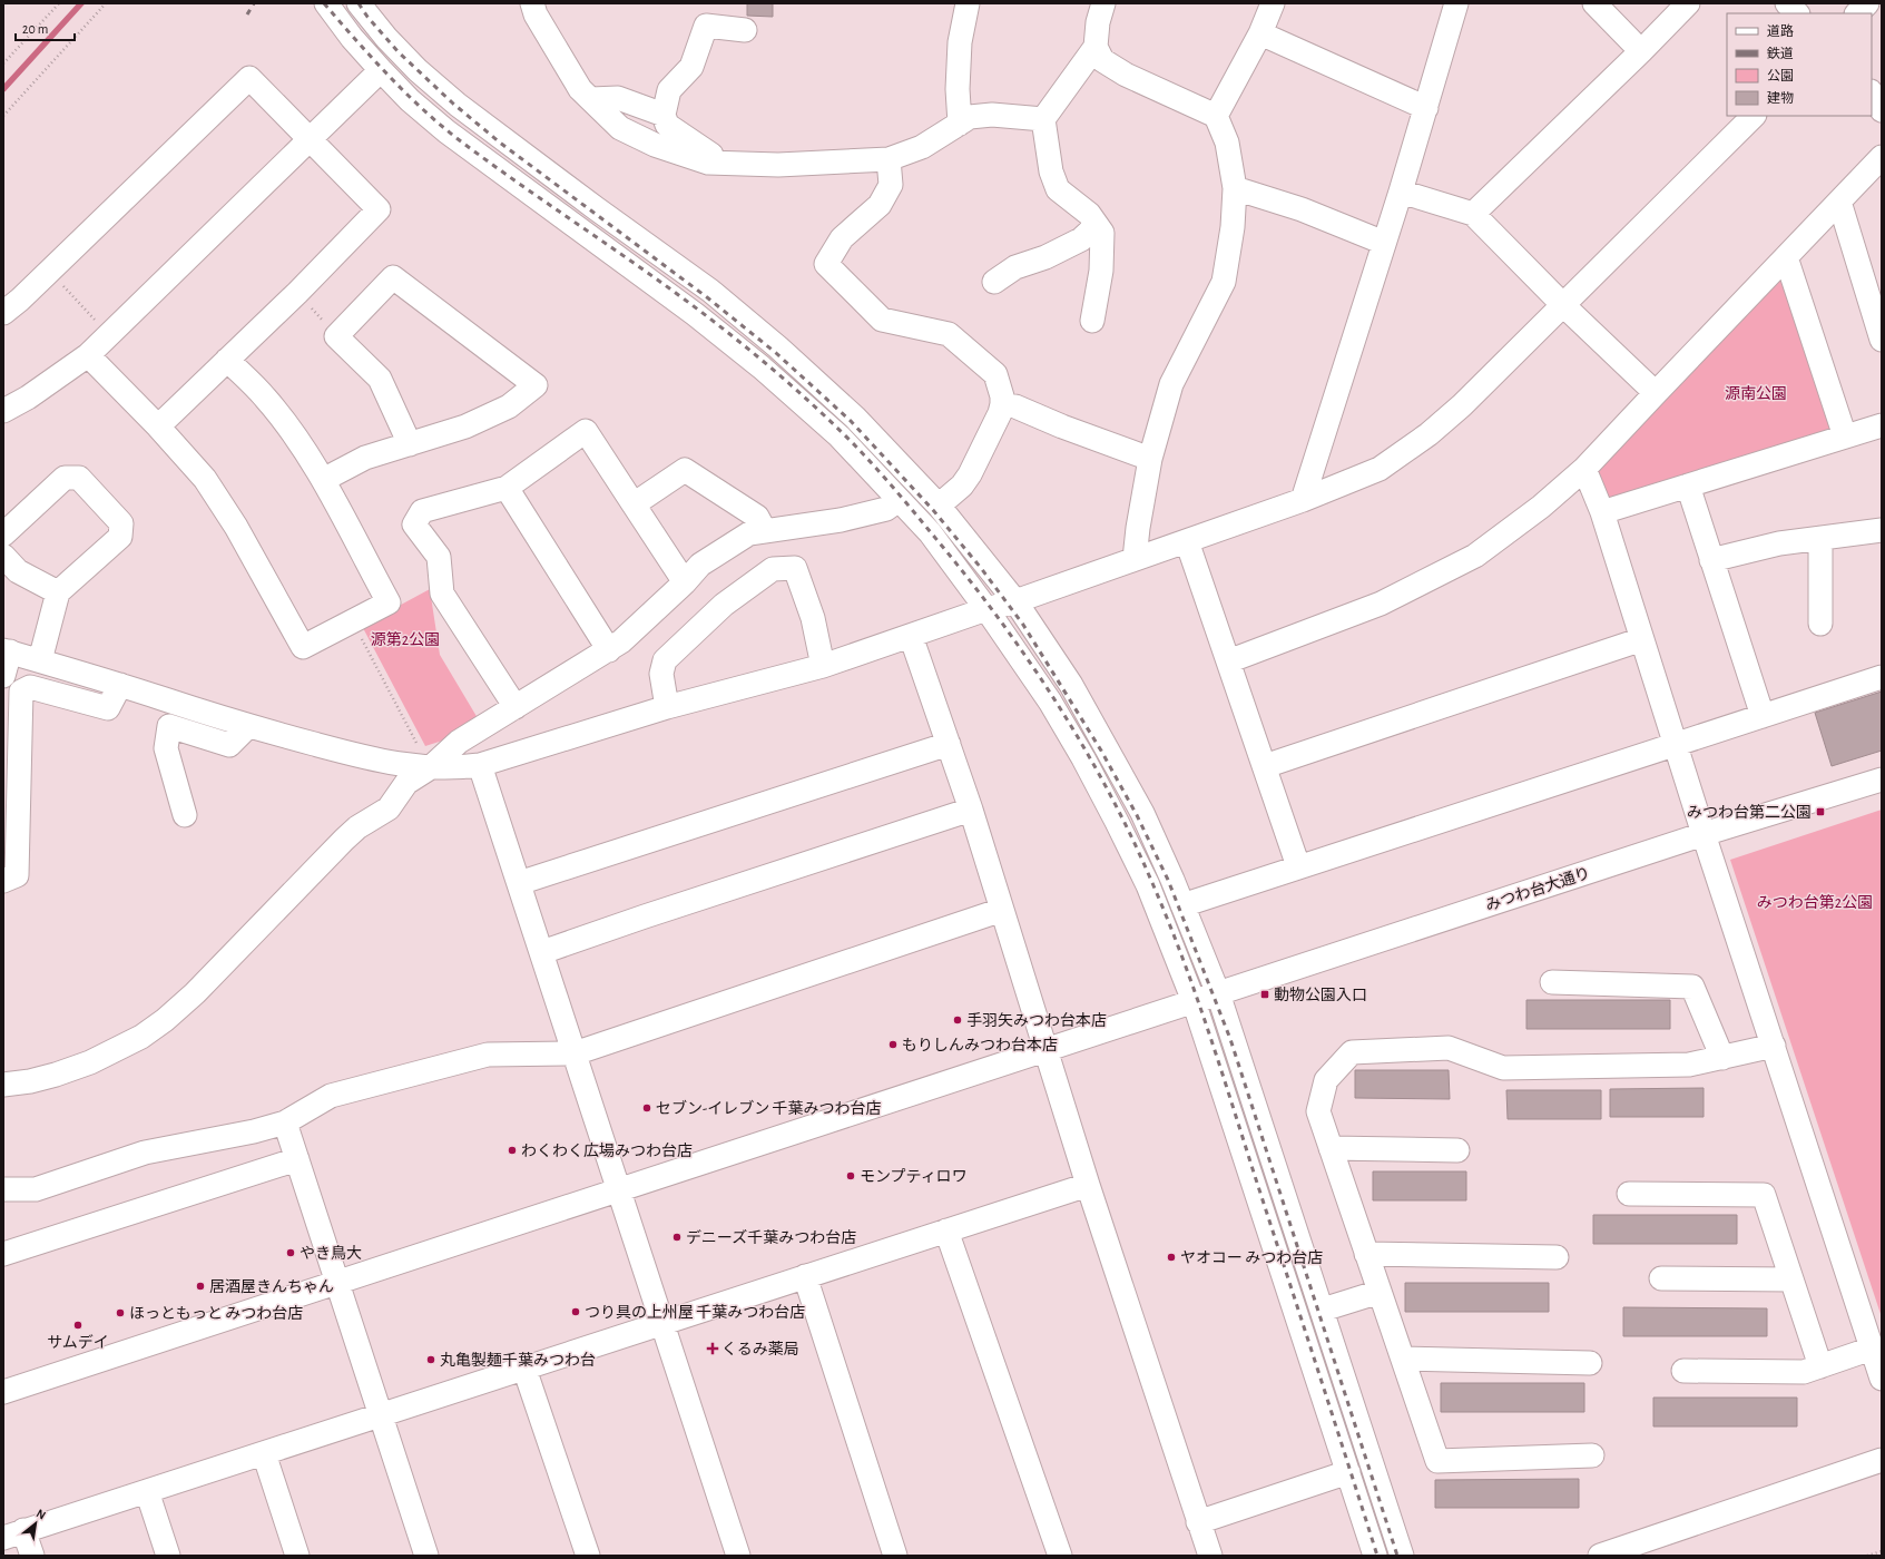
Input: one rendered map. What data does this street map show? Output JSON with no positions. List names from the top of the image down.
{
  "streets": {
    "street": ["みつわ台大通り"]
  },
  "parks": ["源南公園", "源第2公園", "みつわ台第2公園"],
  "places": {
    "transit": ["みつわ台第二公園", "動物公園入口"],
    "other": [
      "手羽矢みつわ台本店",
      "もりしんみつわ台本店",
      "セブン-イレブン 千葉みつわ台店",
      "わくわく広場みつわ台店",
      "モンプティロワ",
      "デニーズ千葉みつわ台店",
      "やき鳥大",
      "ヤオコー みつわ台店",
      "居酒屋きんちゃん",
      "つり具の上州屋 千葉みつわ台店",
      "ほっともっと みつわ台店",
      "サムデイ",
      "丸亀製麺千葉みつわ台"
    ],
    "health": ["くるみ薬局"]
  },
  "legend": [
    "道路",
    "鉄道",
    "公園",
    "建物"
  ],
  "scale_bar": "20 m",
  "north": "top right"
}
